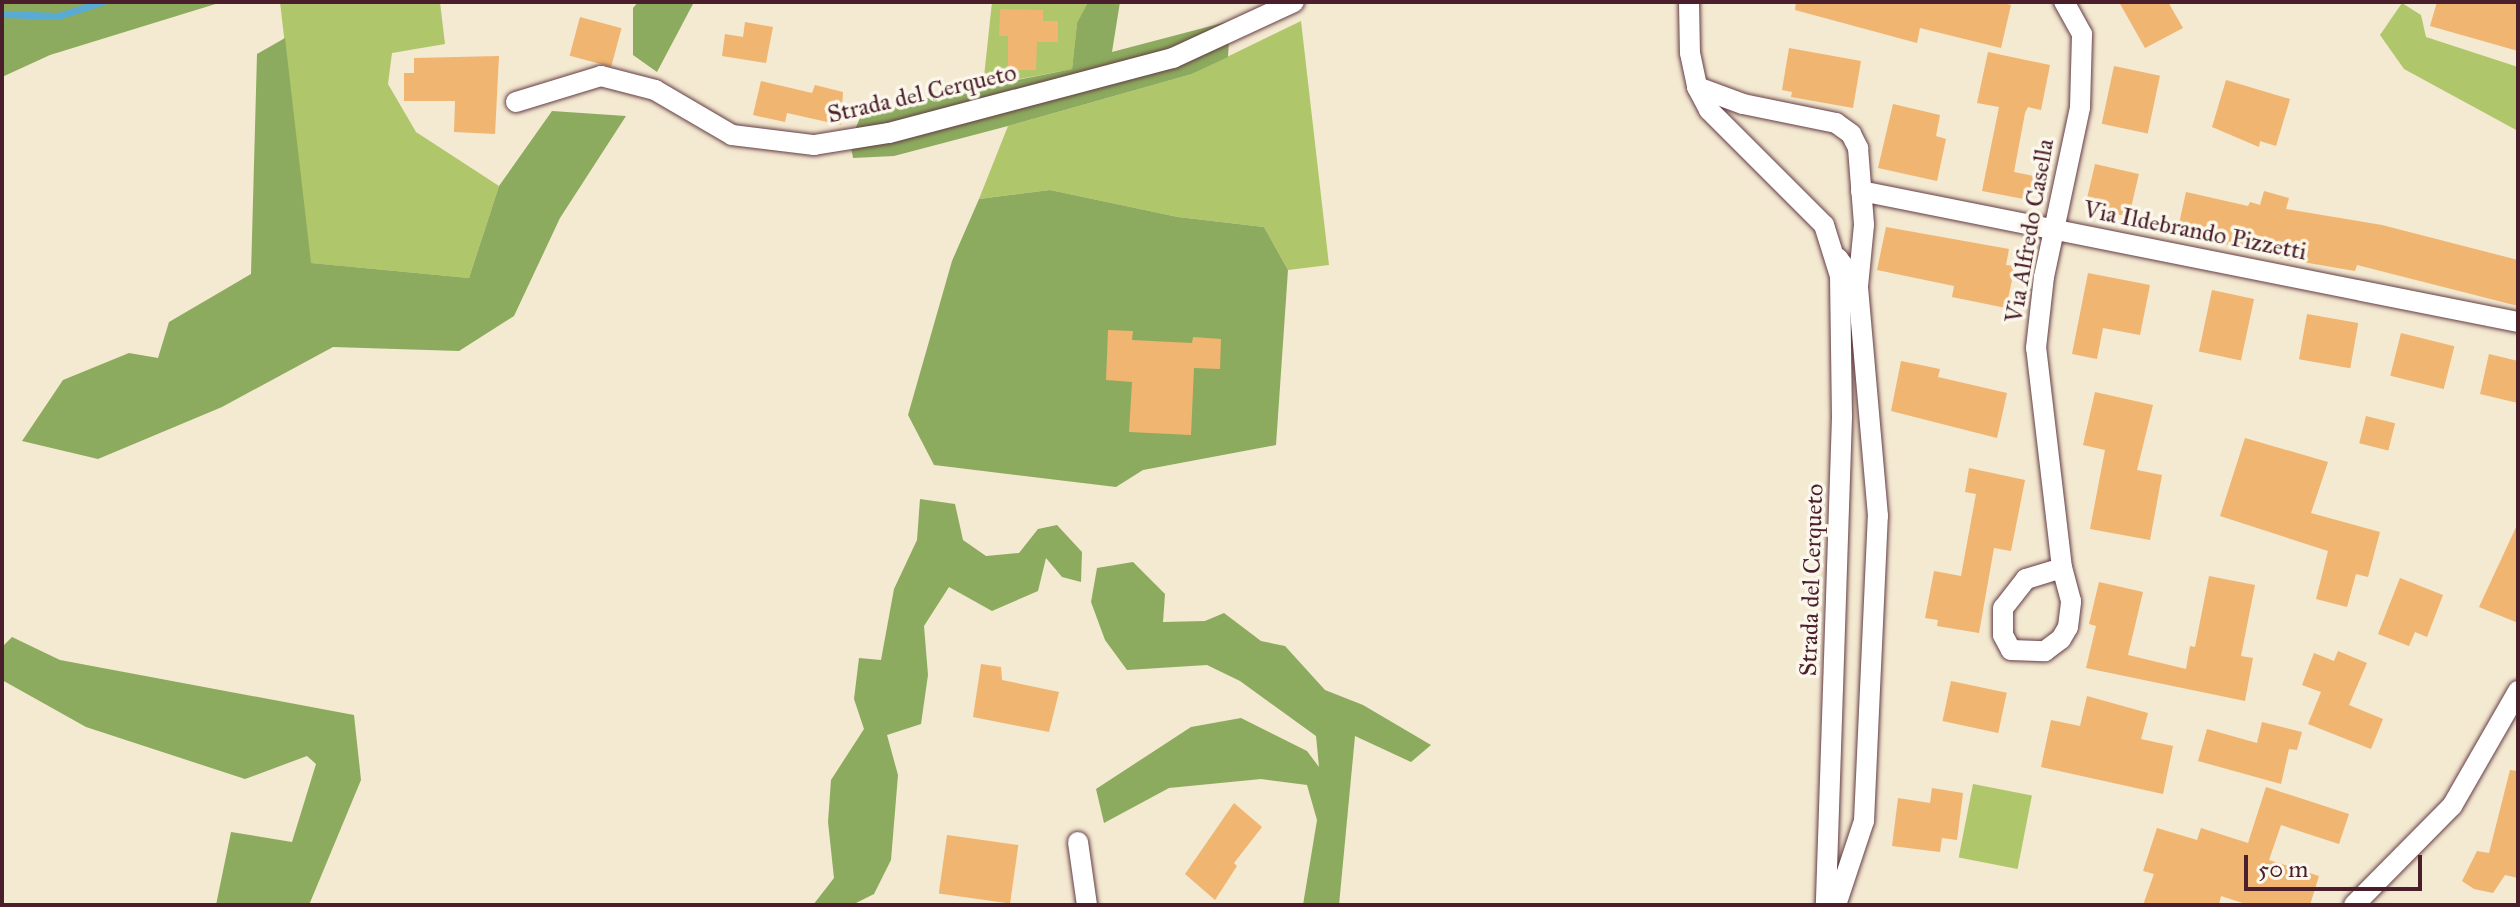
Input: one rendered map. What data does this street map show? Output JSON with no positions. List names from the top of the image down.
{
  "streets": {
    "street": ["Strada del Cerqueto", "Via Alfredo Casella", "Via Ildebrando Pizzetti"]
  },
  "crossings": [
    ["Via Alfredo Casella", "Via Ildebrando Pizzetti"]
  ],
  "scale_bar": "50 m"
}
